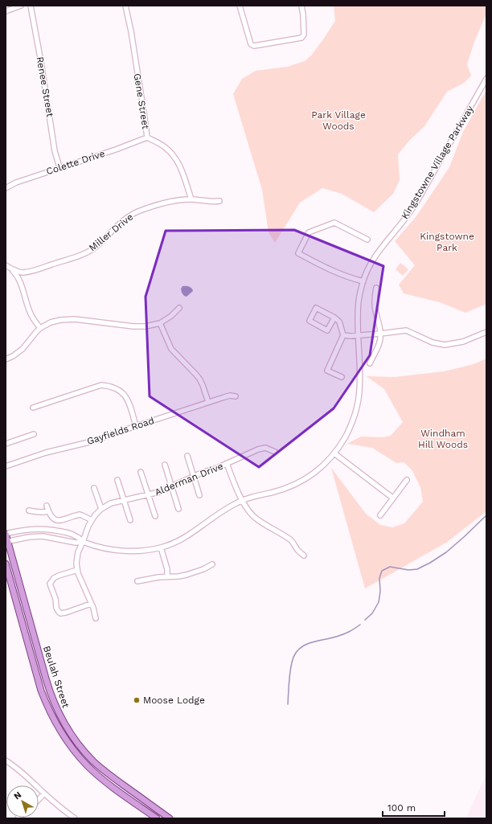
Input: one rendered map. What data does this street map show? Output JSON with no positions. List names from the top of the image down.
{
  "streets": {
    "main road": ["Beulah Street"],
    "street": [
      "Renee Street",
      "Gene Street",
      "Colette Drive",
      "Kingstowne Village Parkway",
      "Miller Drive",
      "Gayfields Road",
      "Alderman Drive"
    ]
  },
  "crossings": [
    ["Renee Street", "Colette Drive"],
    ["Gene Street", "Colette Drive"],
    ["Gene Street", "Miller Drive"],
    ["Kingstowne Village Parkway", "Alderman Drive"],
    ["Kingstowne Village Parkway", "Beulah Street"]
  ],
  "parks": ["Park Village Woods", "Kingstowne Park", "Windham Hill Woods"],
  "places": ["Moose Lodge"],
  "scale_bar": "100 m",
  "north": "top left"
}
